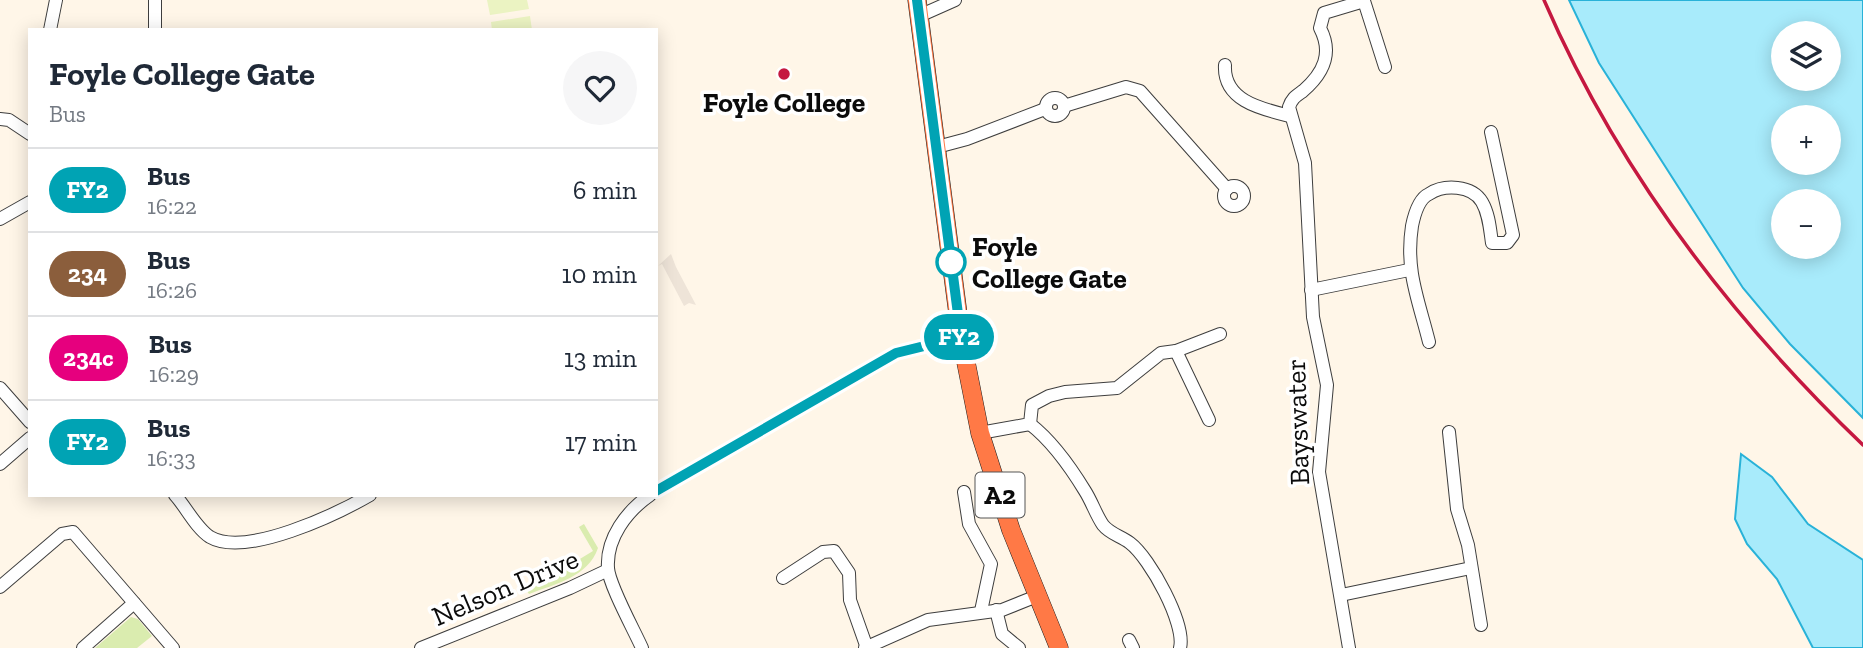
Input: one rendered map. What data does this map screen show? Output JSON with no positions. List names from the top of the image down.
{
  "streets": {
    "highway": ["A2"],
    "street": ["Bayswater", "Nelson Drive"]
  },
  "places": ["Foyle College", "Foyle College Gate"],
  "lines": ["bus line FY2"],
  "page": {
    "on_map": "FY2",
    "map_buttons": ["+", "−"],
    "heading": ["Foyle College Gate", "Bus"],
    "list": [
      {
        "mark": "FY2",
        "name": "Bus",
        "note": "16:22",
        "value": "6 min"
      },
      {
        "mark": "234",
        "name": "Bus",
        "note": "16:26",
        "value": "10 min"
      },
      {
        "mark": "234c",
        "name": "Bus",
        "note": "16:29",
        "value": "13 min"
      },
      {
        "mark": "FY2",
        "name": "Bus",
        "note": "16:33",
        "value": "17 min"
      }
    ]
  }
}
